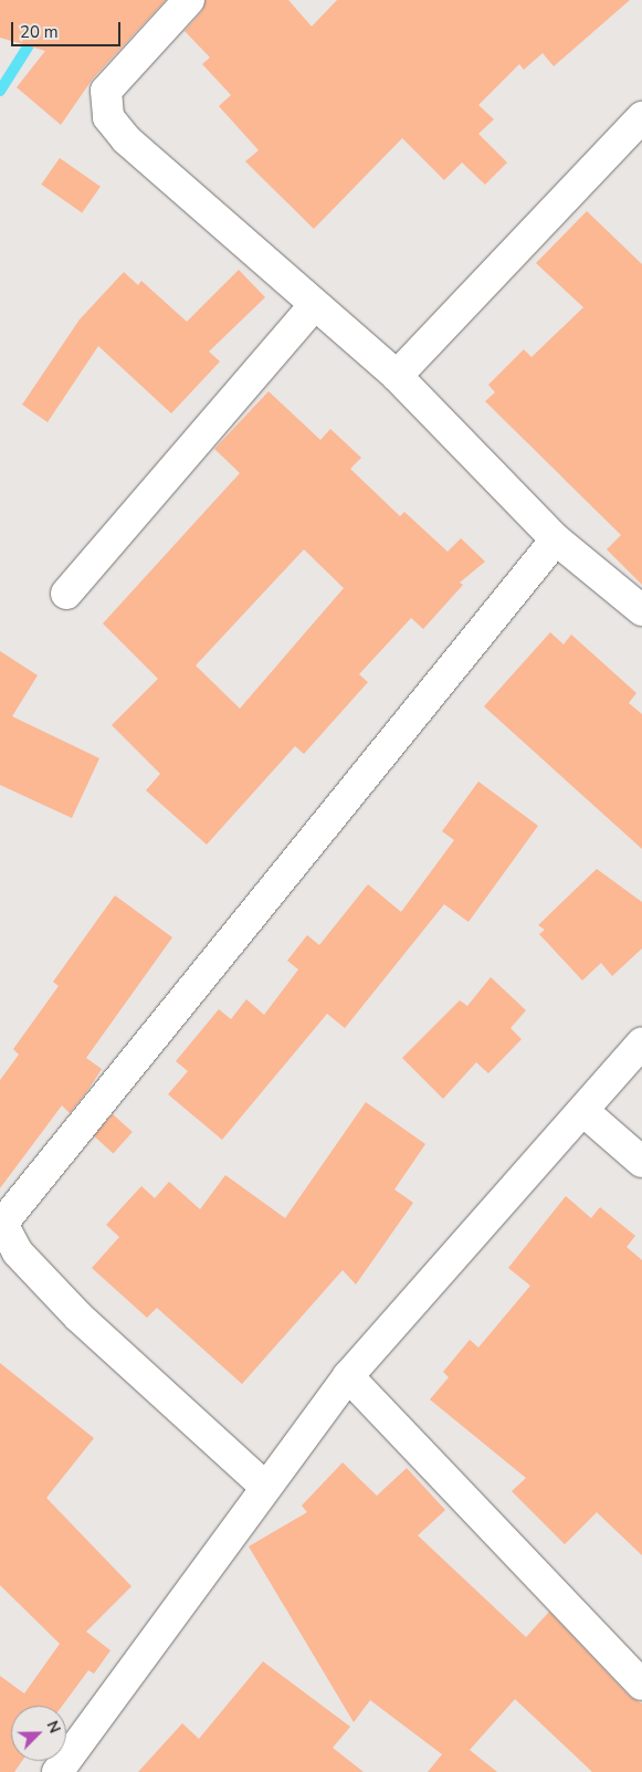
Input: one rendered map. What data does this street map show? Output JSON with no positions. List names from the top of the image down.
{
  "scale_bar": "20 m",
  "north": "top right"
}
